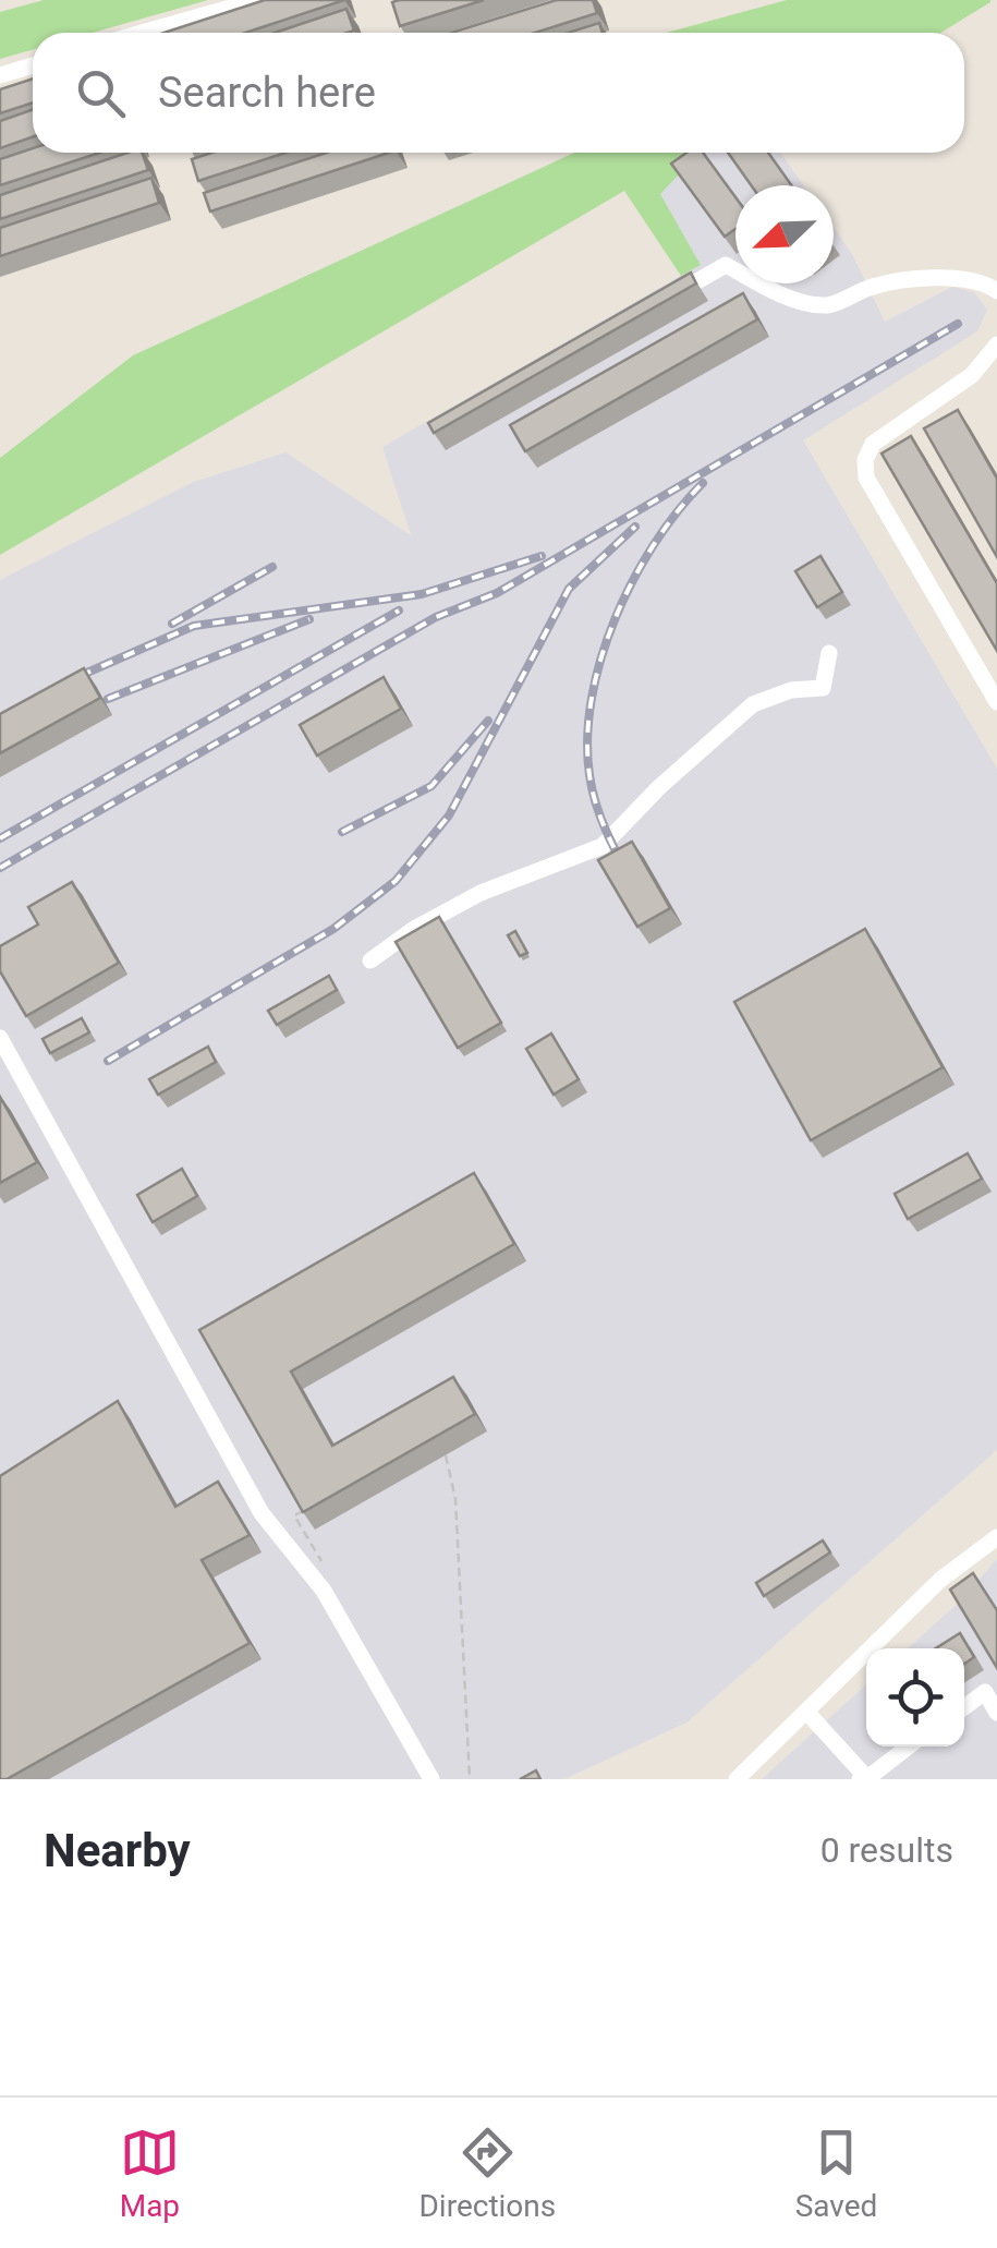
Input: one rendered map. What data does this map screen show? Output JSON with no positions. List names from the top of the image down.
{
  "north": "bottom left",
  "page": {
    "search": "Search here",
    "heading": ["Nearby", "0 results"],
    "nav": ["Map", "Directions", "Saved"]
  }
}
